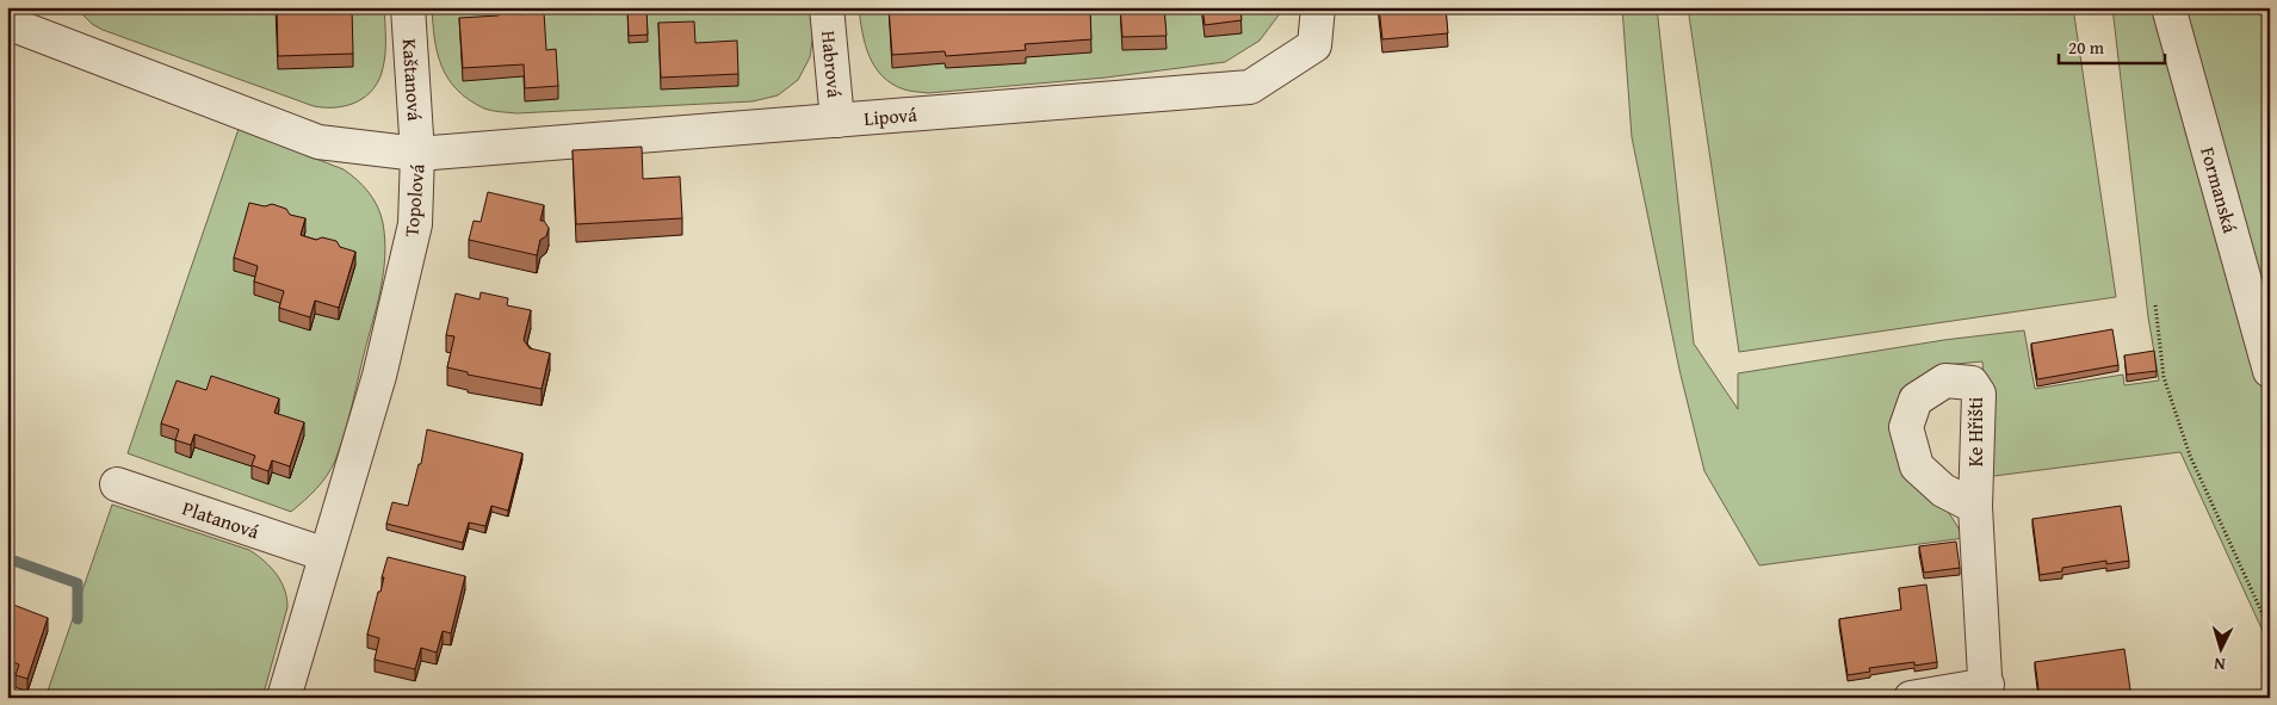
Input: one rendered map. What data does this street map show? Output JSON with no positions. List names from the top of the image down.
{
  "streets": {
    "street": [
      "Habrová",
      "Kaštanová",
      "Lipová",
      "Formanská",
      "Topolová",
      "Platanová"
    ]
  },
  "crossings": [
    ["Habrová", "Lipová"],
    ["Kaštanová", "Lipová"],
    ["Kaštanová", "Topolová"],
    ["Lipová", "Topolová"],
    ["Topolová", "Platanová"]
  ],
  "scale_bar": "20 m",
  "north": "bottom"
}
